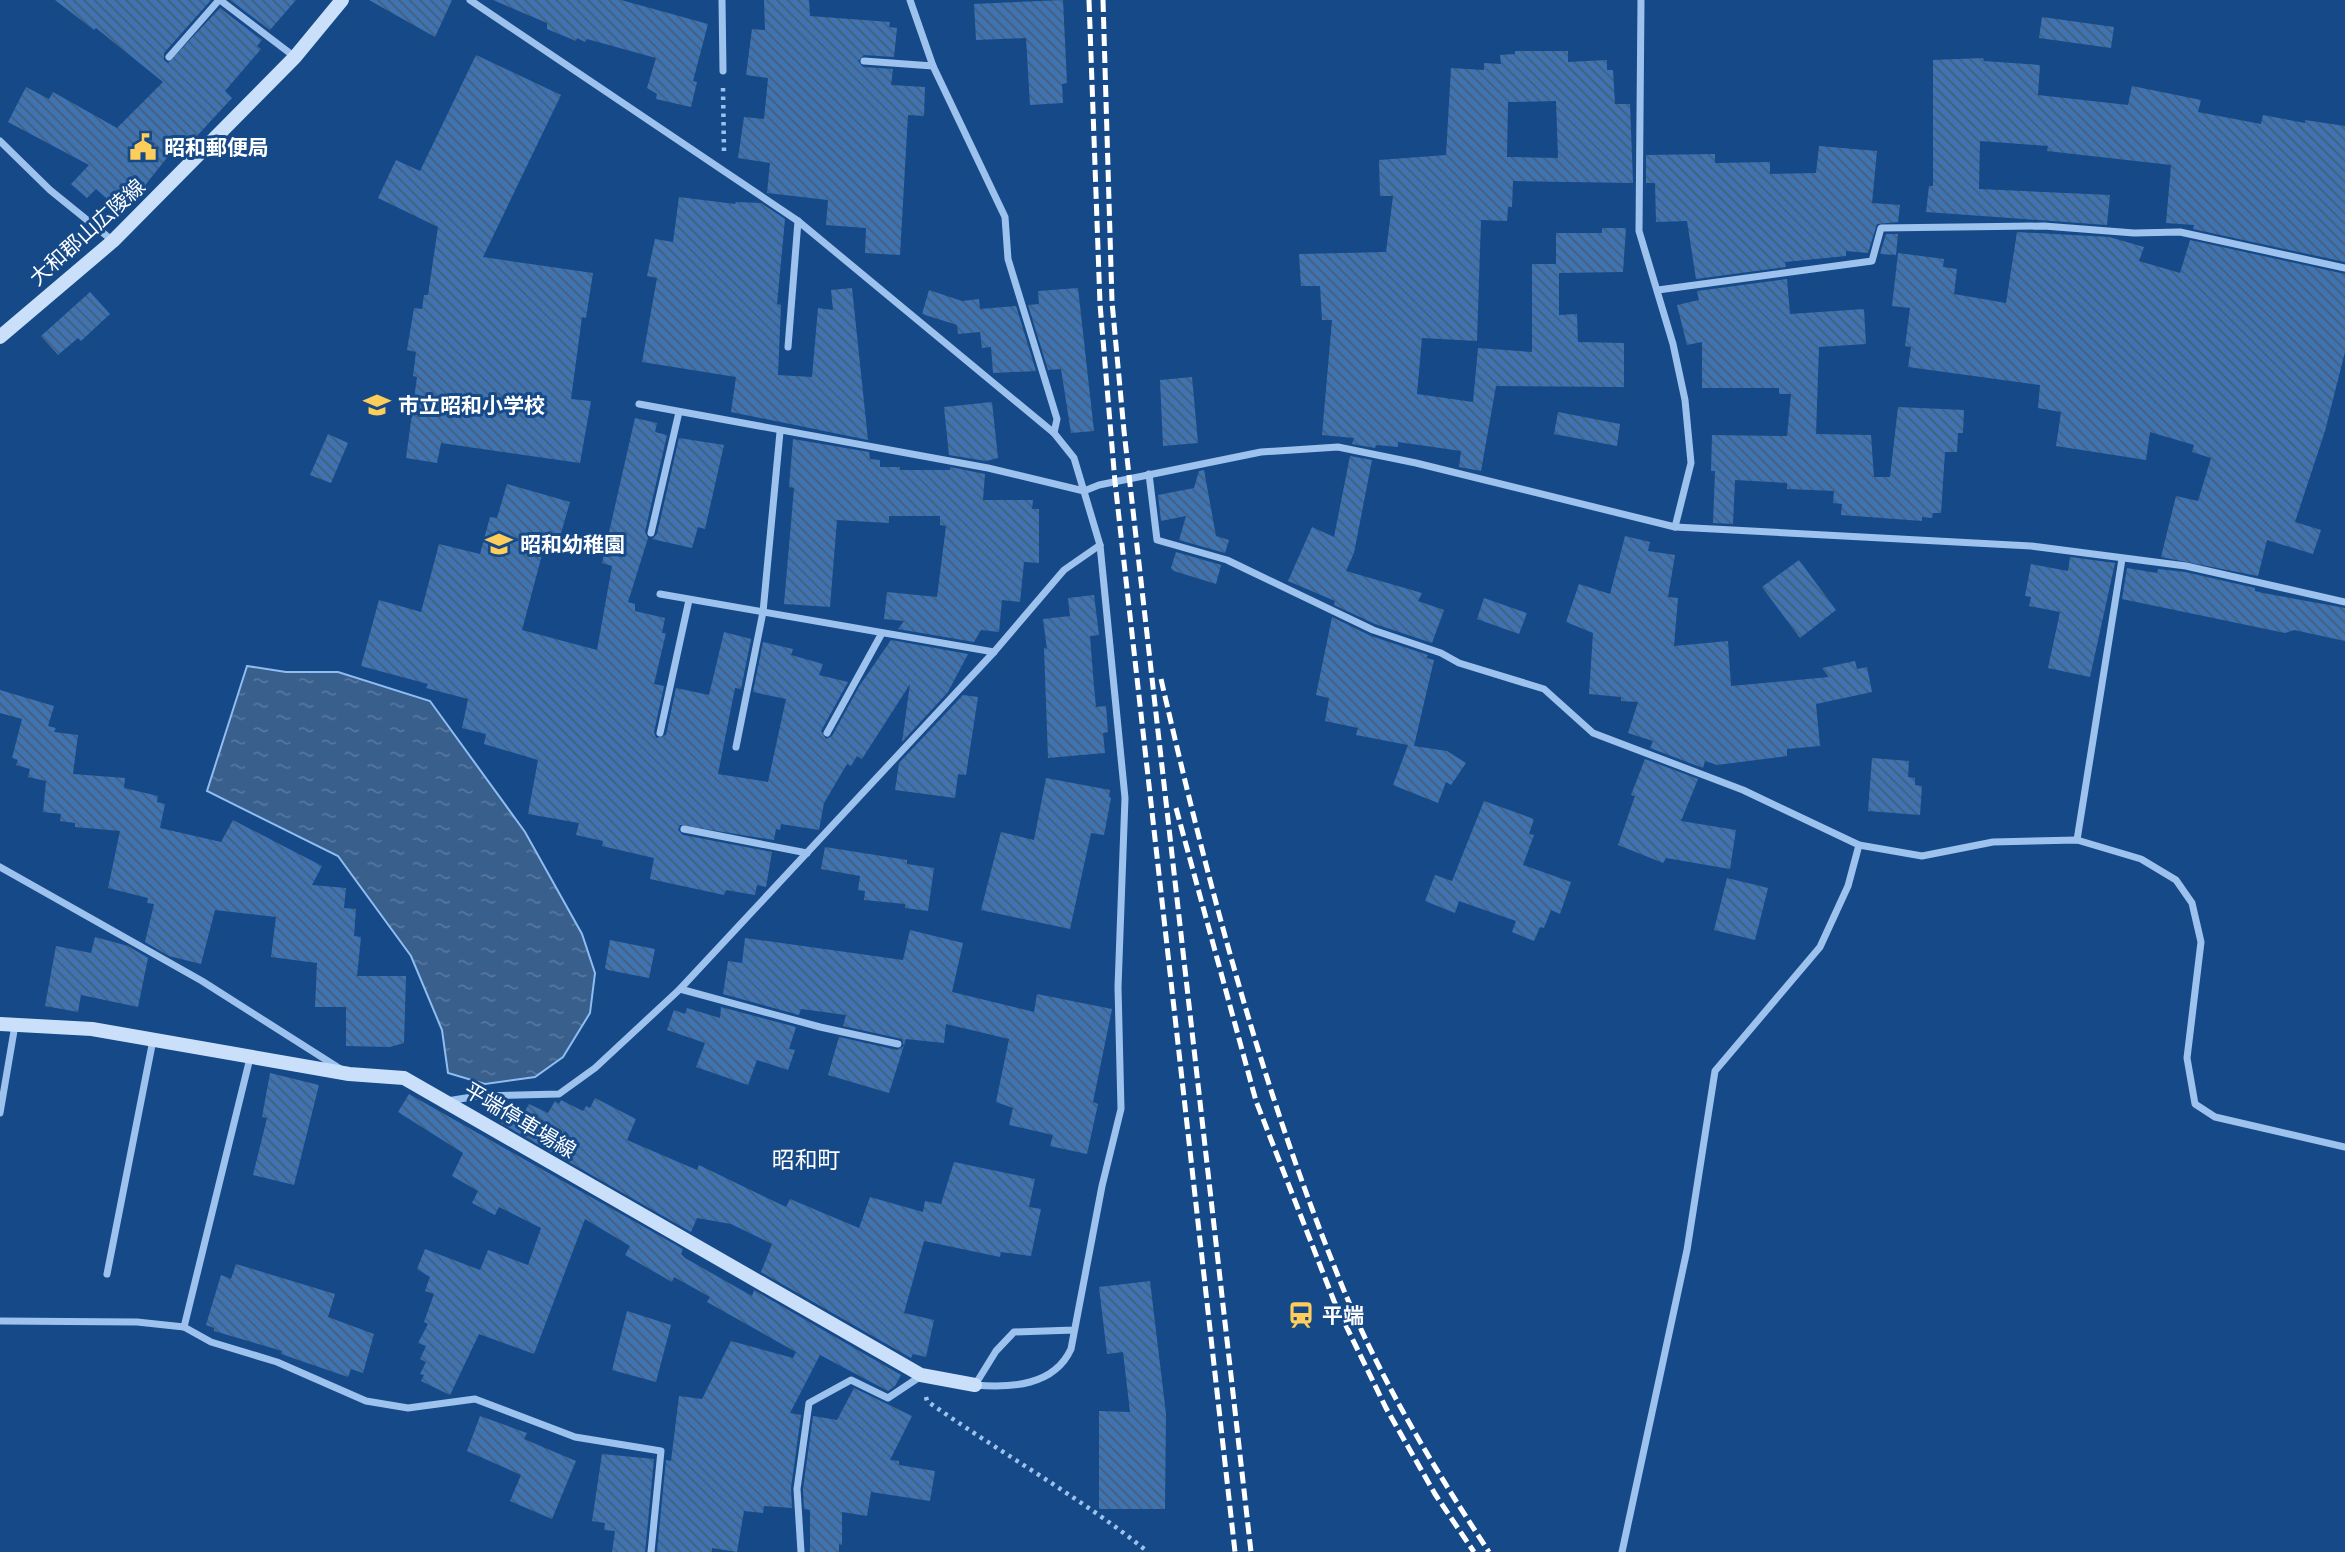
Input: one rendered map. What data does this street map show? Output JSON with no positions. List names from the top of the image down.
{
  "streets": {
    "main road": ["大和郡山広陵線", "平端停車場線"]
  },
  "districts": ["昭和町"],
  "places": {
    "public building": ["昭和郵便局"],
    "school or university": ["市立昭和小学校", "昭和幼稚園"],
    "station": ["平端"]
  }
}
